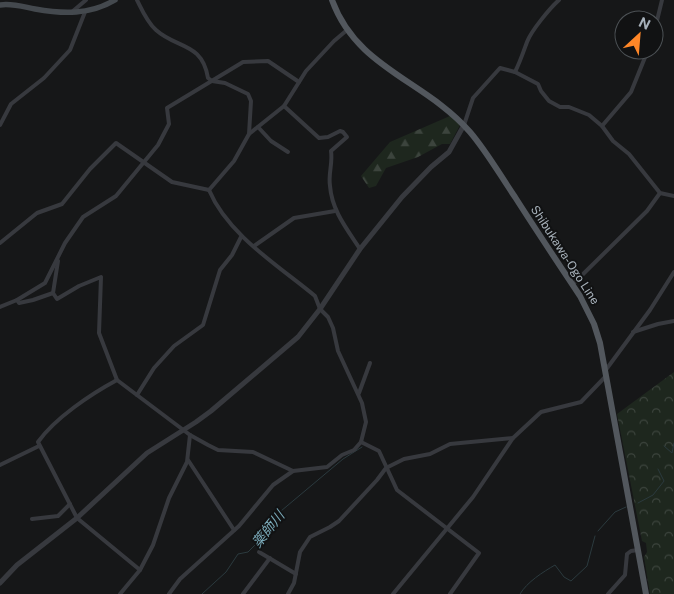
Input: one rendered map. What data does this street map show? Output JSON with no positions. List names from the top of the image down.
{
  "streets": {
    "main road": ["Shibukawa-Ogo Line"]
  },
  "water": ["薬師川"],
  "north": "top right"
}
